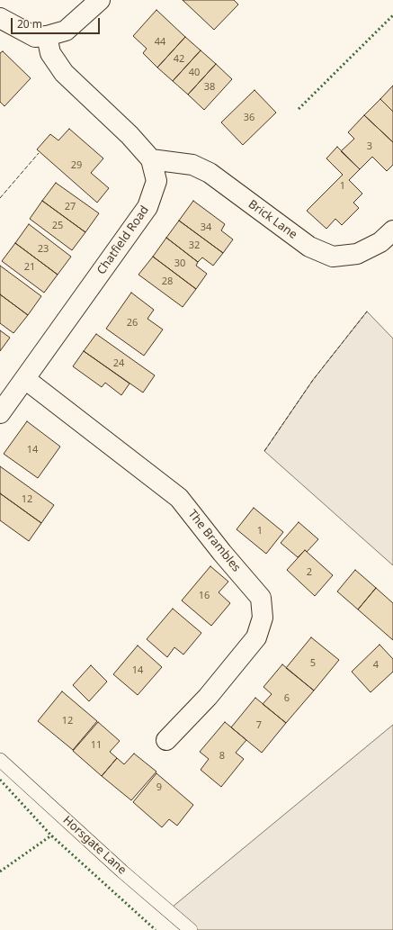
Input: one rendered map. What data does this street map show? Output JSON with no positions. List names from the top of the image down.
{
  "streets": {
    "street": ["Brick Lane", "Chatfield Road", "The Brambles"],
    "lane": ["Horsgate Lane"]
  },
  "crossings": [
    ["Brick Lane", "Chatfield Road"],
    ["Chatfield Road", "The Brambles"]
  ],
  "house_numbers": [
    "44",
    "42",
    "40",
    "38",
    "36",
    "3",
    "29",
    "1",
    "27",
    "25",
    "34",
    "32",
    "23",
    "30",
    "21",
    "28",
    "26",
    "24",
    "14",
    "12",
    "1",
    "2",
    "16",
    "5",
    "4",
    "14",
    "6",
    "12",
    "7",
    "11",
    "8",
    "9"
  ],
  "scale_bar": "20 m"
}
